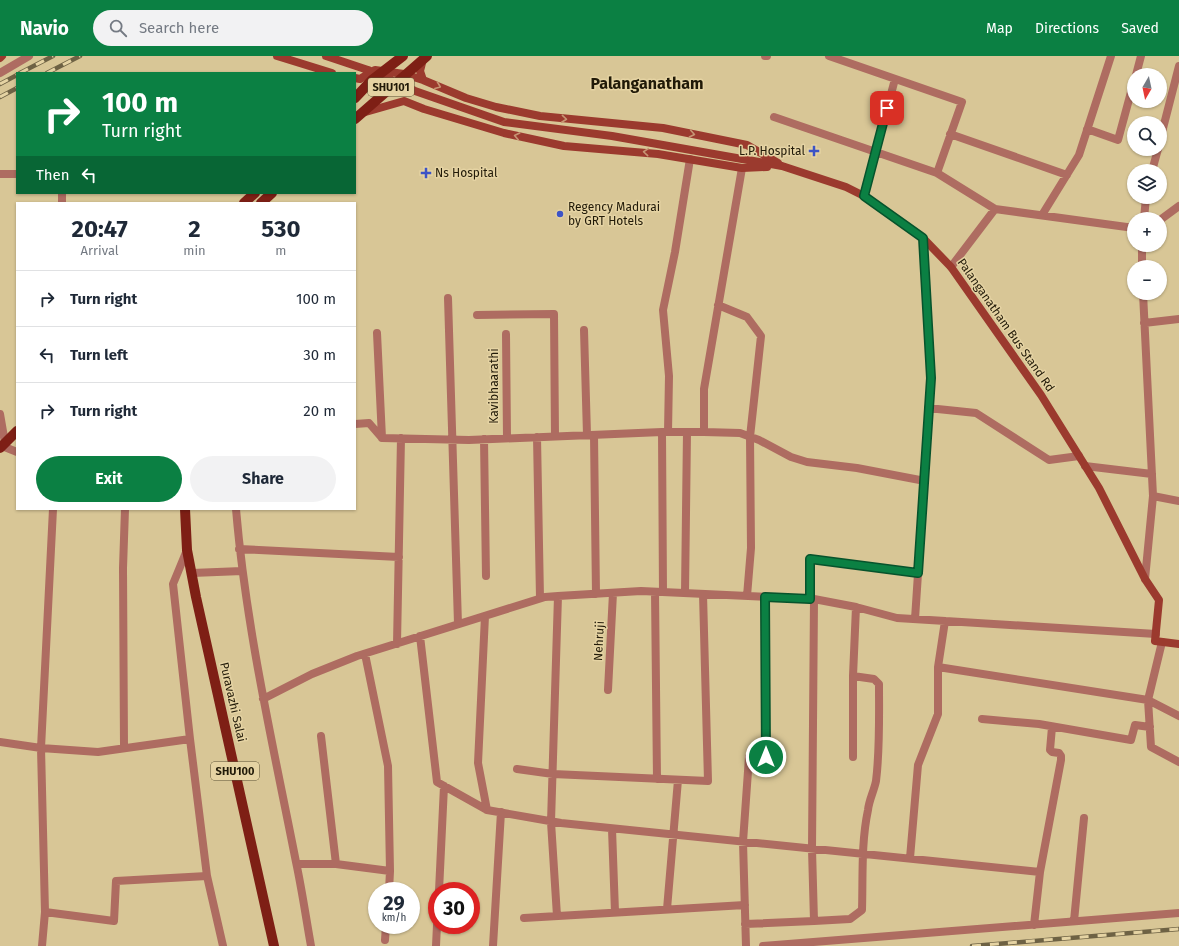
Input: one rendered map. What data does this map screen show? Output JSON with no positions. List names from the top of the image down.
{
  "streets": {
    "main road": ["SHU101", "Puravazhi Salai", "SHU100"],
    "street": ["Palanganatham Bus Stand Rd", "Kavibhaarathi", "Nehruji"]
  },
  "districts": ["Palanganatham"],
  "places": {
    "health": ["L.P. Hospital", "Ns Hospital"],
    "other": ["Regency Madurai by GRT Hotels"]
  },
  "north": "bottom",
  "page": {
    "header": "Navio",
    "search": "Search here",
    "nav": ["Map", "Directions", "Saved"],
    "map_buttons": ["+", "−"],
    "turn": ["100 m", "Turn right"],
    "then": "Then",
    "eta": [
      "20:47",
      "Arrival",
      "2",
      "min",
      "530",
      "m"
    ],
    "list": [
      {
        "name": "Turn right",
        "value": "100 m"
      },
      {
        "name": "Turn left",
        "value": "30 m"
      },
      {
        "name": "Turn right",
        "value": "20 m"
      }
    ],
    "buttons": ["Exit", "Share"],
    "speed": "29 km/h",
    "limit": "30"
  }
}
